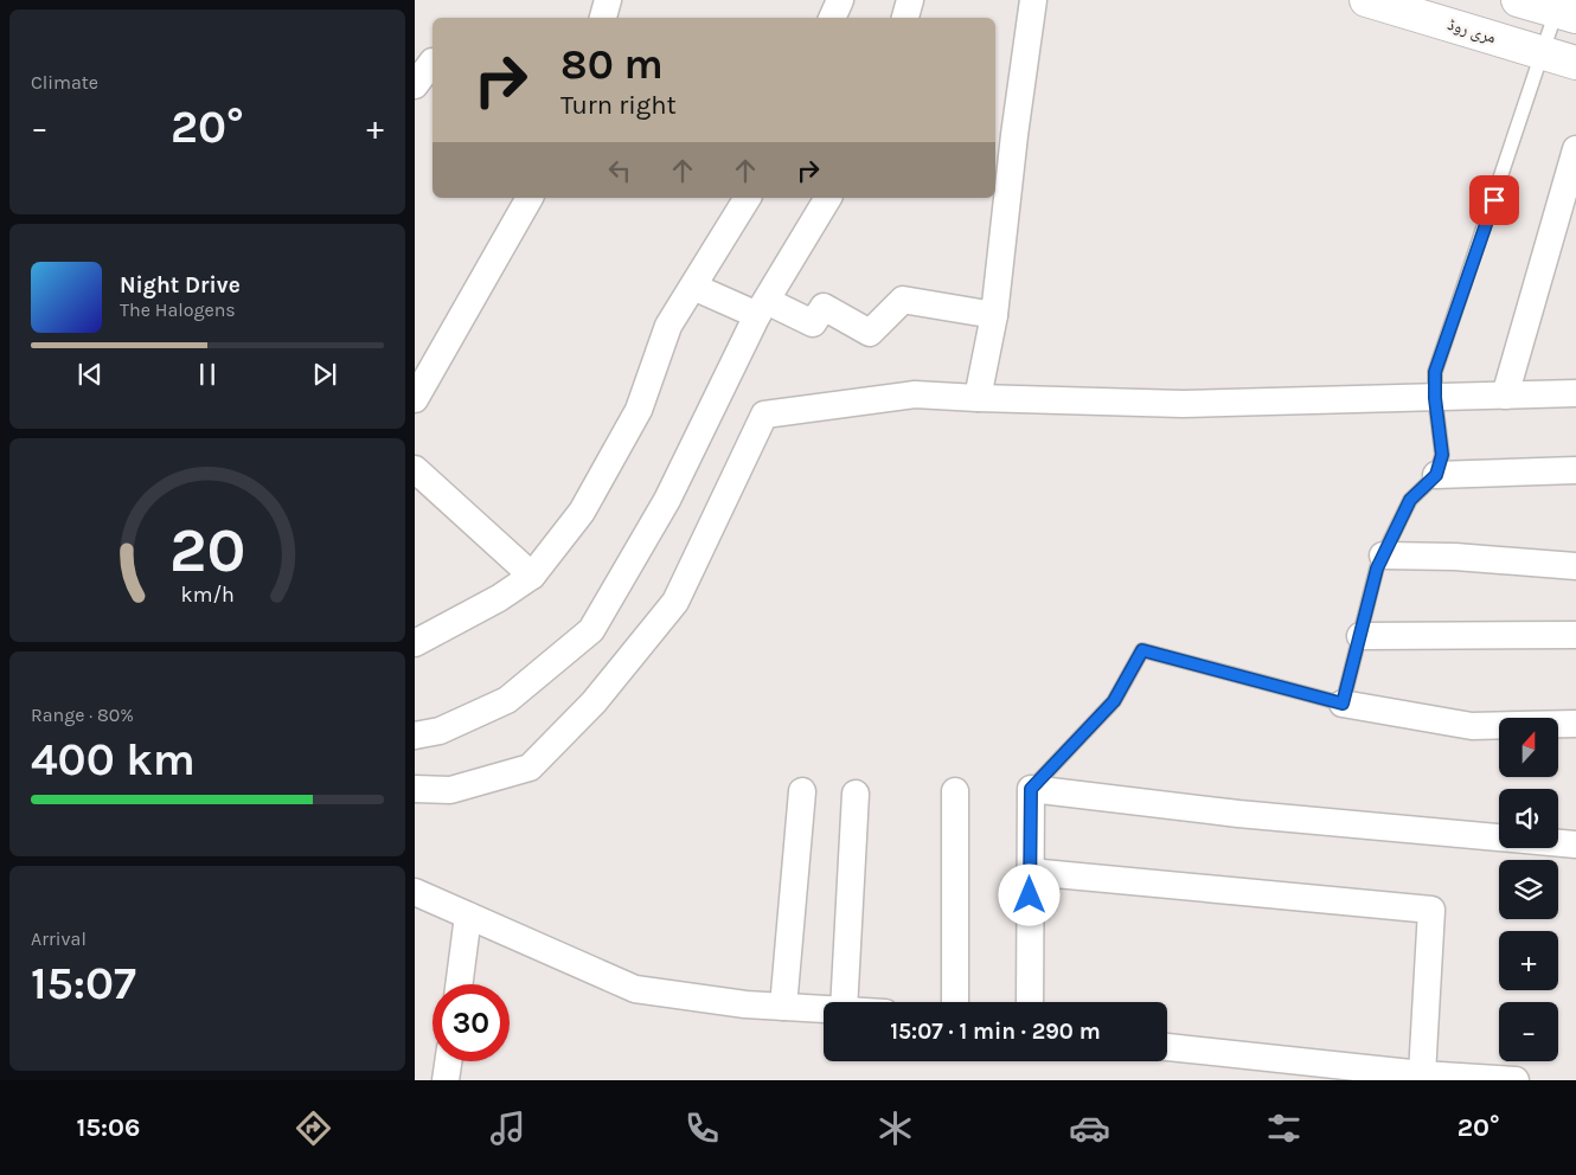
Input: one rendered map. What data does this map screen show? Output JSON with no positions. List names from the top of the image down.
{
  "streets": {
    "main road": ["مری روڈ"]
  },
  "north": "top",
  "page": {
    "tile": [
      "Climate",
      ["Range · 80%", "400 km"],
      ["Arrival", "15:07"]
    ],
    "turn": ["80 m", "Turn right"],
    "heat": ["−", "20°", "+"],
    "song": ["Night Drive", "The Halogens"],
    "map_buttons": ["+", "−"],
    "limit": "30",
    "trip": "15:07 · 1 min · 290 m",
    "tabs": ["15:06", "20°"],
    "gauge": ["20", "km/h"]
  }
}
